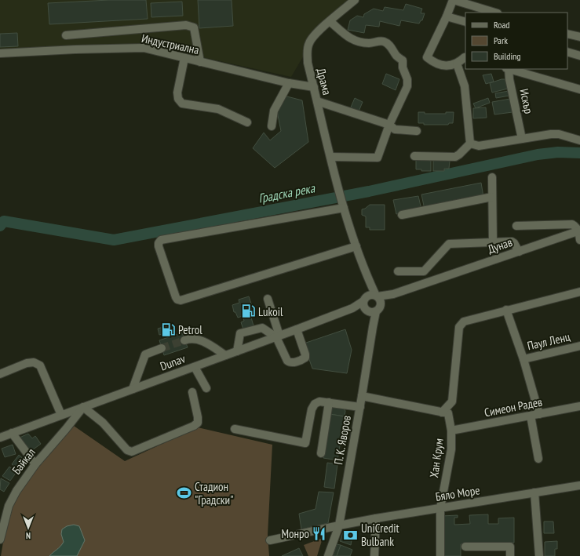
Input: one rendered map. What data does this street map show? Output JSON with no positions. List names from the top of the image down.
{
  "streets": {
    "street": [
      "Индустриална",
      "Драма",
      "Искър",
      "Дунав",
      "Паул Ленц",
      "Dunav",
      "Симеон Радев",
      "П. К. Яворов",
      "Хан Крум",
      "Байкал",
      "Бяло Море"
    ]
  },
  "crossings": [
    ["Индустриална", "Драма"],
    ["Драма", "П. К. Яворов"],
    ["Dunav", "П. К. Яворов"],
    ["Dunav", "Байкал"],
    ["Симеон Радев", "Хан Крум"],
    ["П. К. Яворов", "Бяло Море"],
    ["Хан Крум", "Бяло Море"]
  ],
  "water": ["Градска река"],
  "places": {
    "fuel station": ["Lukoil", "Petrol"],
    "sports": ["Стадион \"Градски\""],
    "restaurant": ["Монро"],
    "bank": ["UniCredit Bulbank"]
  },
  "legend": ["Road", "Park", "Building"],
  "north": "bottom"
}
